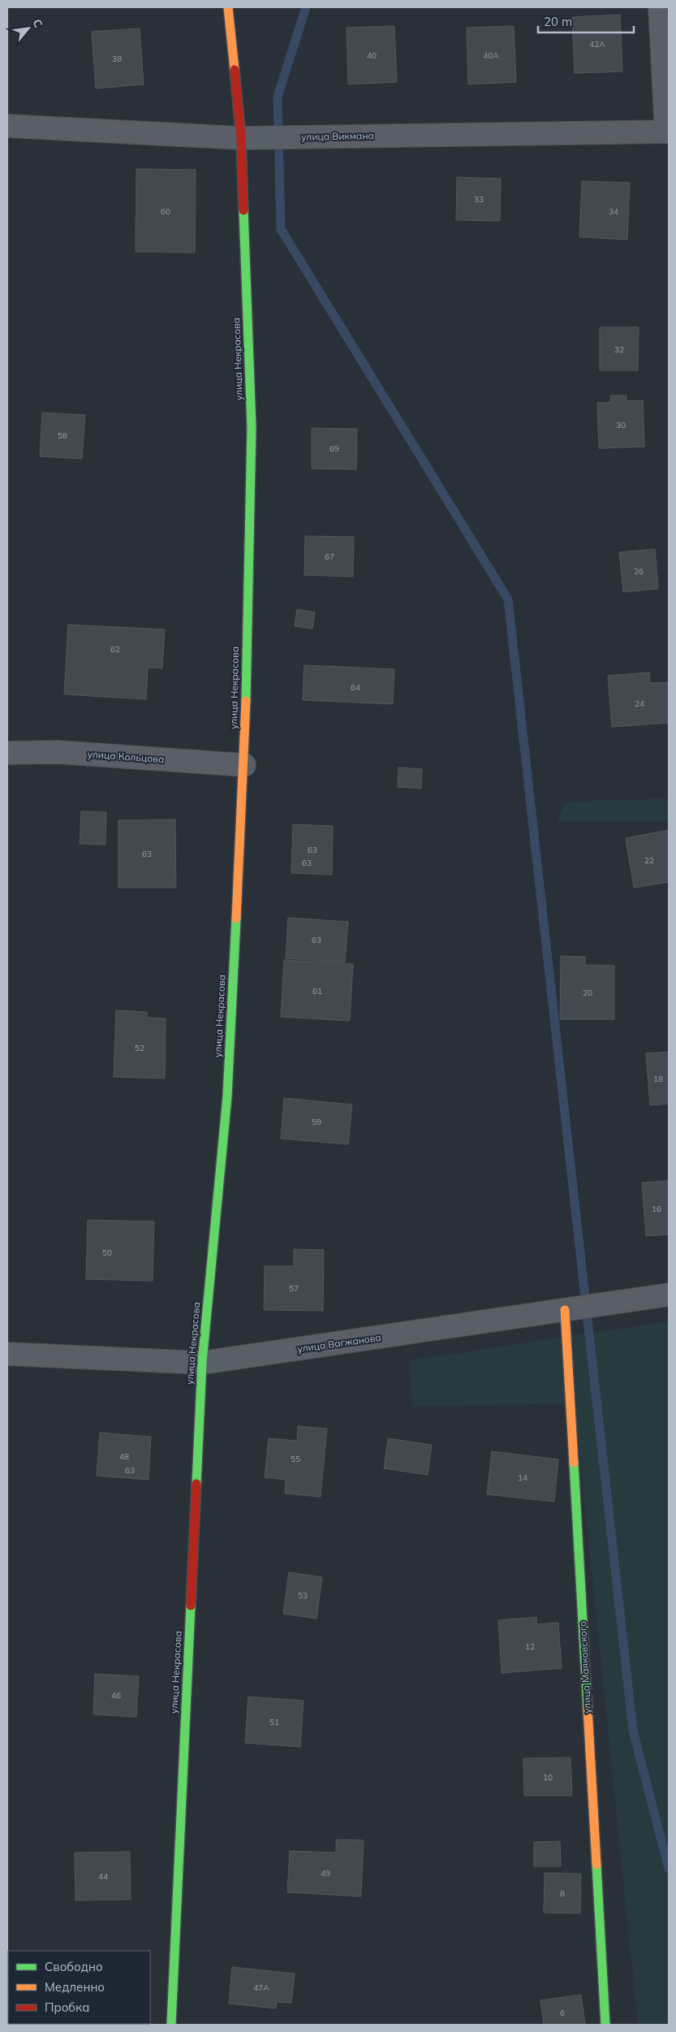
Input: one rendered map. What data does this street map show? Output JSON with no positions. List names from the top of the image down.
{
  "streets": {
    "street": [
      "улица Викмана",
      "улица Некрасова",
      "улица Кольцова",
      "улица Вагжанова",
      "улица Маяковского"
    ]
  },
  "crossings": [
    ["улица Викмана", "улица Некрасова"],
    ["улица Некрасова", "улица Кольцова"],
    ["улица Некрасова", "улица Вагжанова"],
    ["улица Вагжанова", "улица Маяковского"]
  ],
  "house_numbers": [
    "42А",
    "40",
    "40А",
    "38",
    "33",
    "60",
    "34",
    "32",
    "30",
    "58",
    "69",
    "67",
    "26",
    "62",
    "64",
    "24",
    "63",
    "63",
    "22",
    "63",
    "63",
    "61",
    "20",
    "52",
    "18",
    "59",
    "16",
    "50",
    "57",
    "48",
    "55",
    "63",
    "14",
    "53",
    "12",
    "46",
    "51",
    "10",
    "49",
    "44",
    "8",
    "47А",
    "6"
  ],
  "legend": ["Свободно", "Медленно", "Пробка"],
  "scale_bar": "20 m",
  "north": "top right"
}
